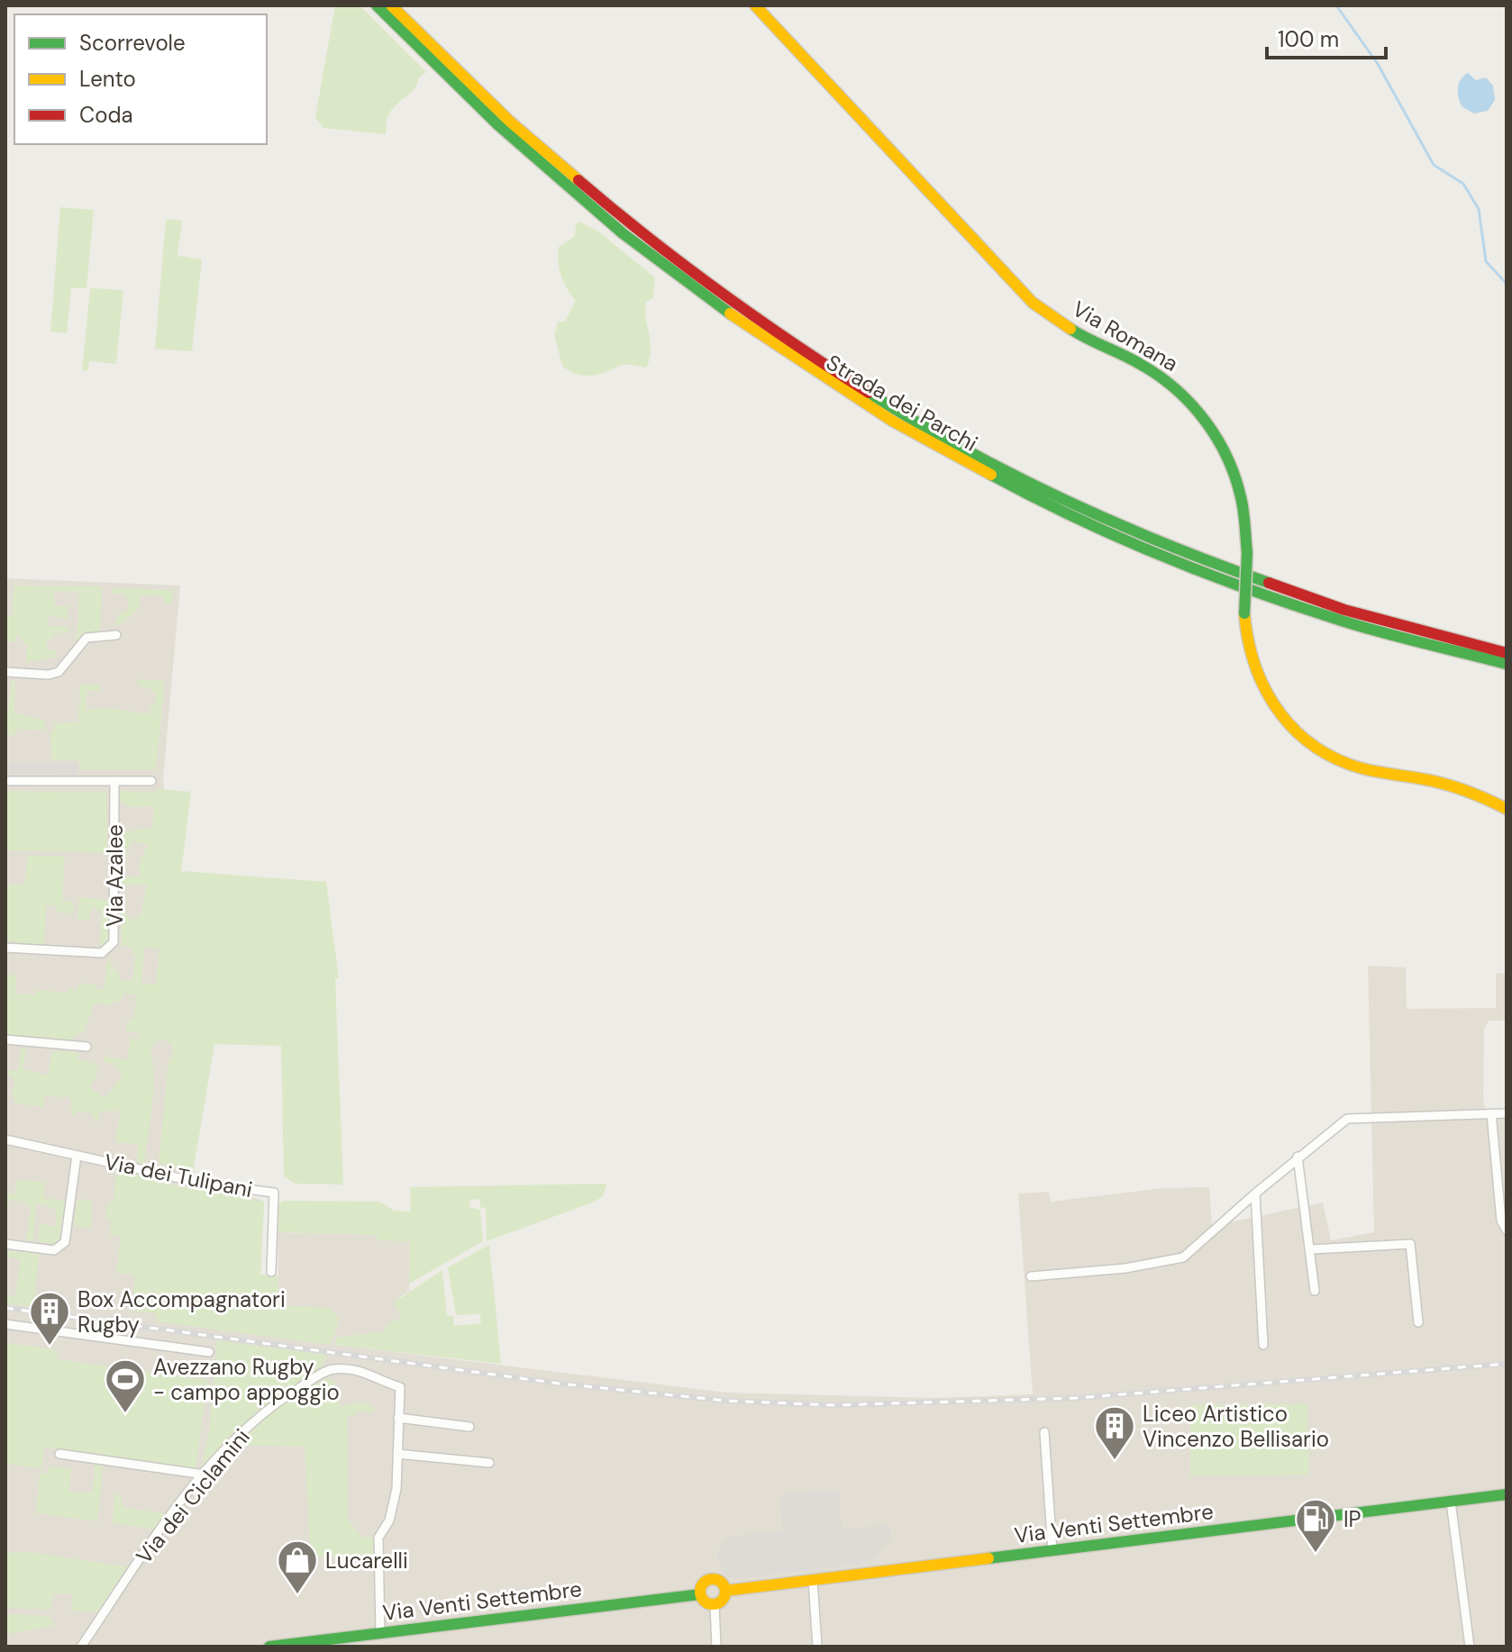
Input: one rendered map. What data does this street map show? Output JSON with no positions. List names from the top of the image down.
{
  "streets": {
    "main road": ["Via Romana", "Strada dei Parchi", "Via Venti Settembre"],
    "street": ["Via Azalee", "Via dei Tulipani", "Via dei Ciclamini"]
  },
  "places": {
    "building": ["Box Accompagnatori Rugby", "Liceo Artistico Vincenzo Bellisario"],
    "sports": ["Avezzano Rugby - campo appoggio"],
    "fuel station": ["IP"],
    "shop": ["Lucarelli"]
  },
  "legend": ["Scorrevole", "Lento", "Coda"],
  "scale_bar": "100 m"
}
